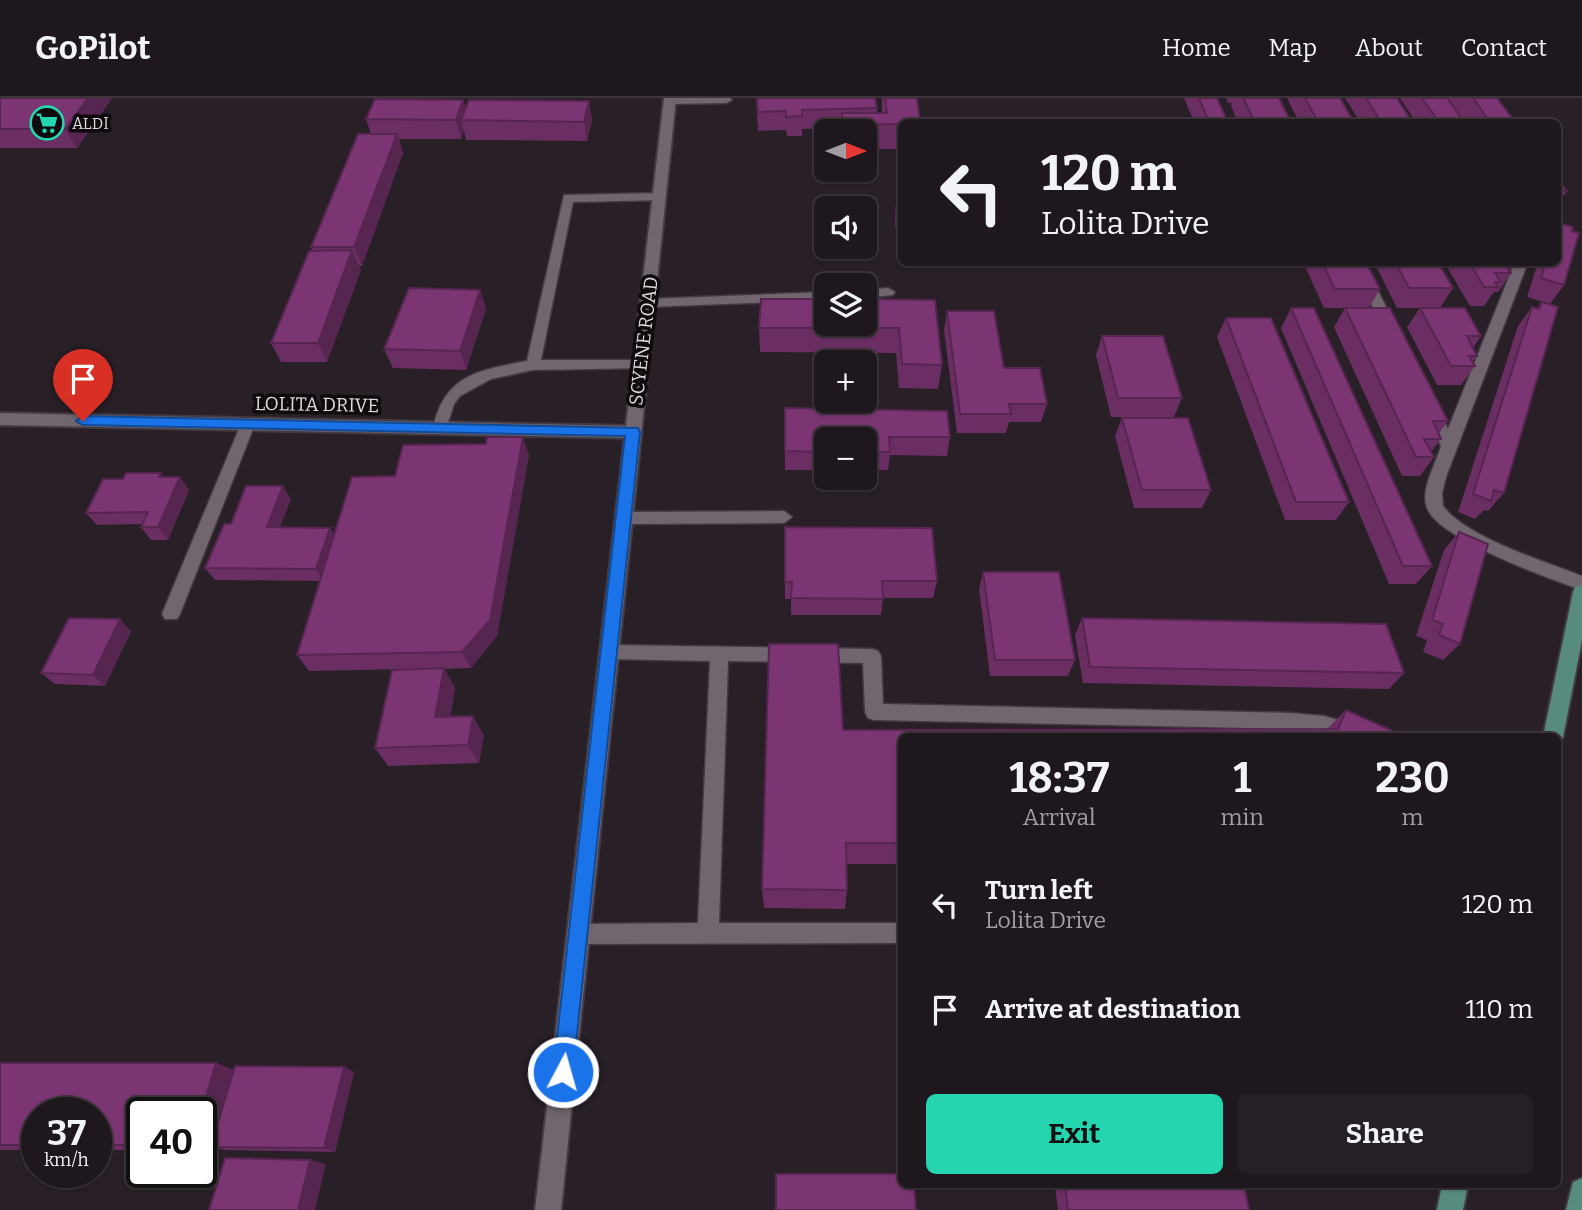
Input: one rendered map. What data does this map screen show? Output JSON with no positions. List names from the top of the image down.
{
  "streets": {
    "street": ["SCYENE ROAD", "LOLITA DRIVE"]
  },
  "crossings": [
    ["SCYENE ROAD", "LOLITA DRIVE"]
  ],
  "places": {
    "supermarket": ["ALDI"]
  },
  "north": "right",
  "page": {
    "header": "GoPilot",
    "nav": [
      "Home",
      "Map",
      "About",
      "Contact"
    ],
    "map_buttons": ["+", "−"],
    "turn": ["120 m", "Lolita Drive"],
    "eta": [
      "18:37",
      "Arrival",
      "1",
      "min",
      "230",
      "m"
    ],
    "list": [
      {
        "name": "Turn left",
        "note": "Lolita Drive",
        "value": "120 m"
      },
      {
        "name": "Arrive at destination",
        "value": "110 m"
      }
    ],
    "buttons": ["Exit", "Share"],
    "speed": "37 km/h",
    "limit": "40"
  }
}
